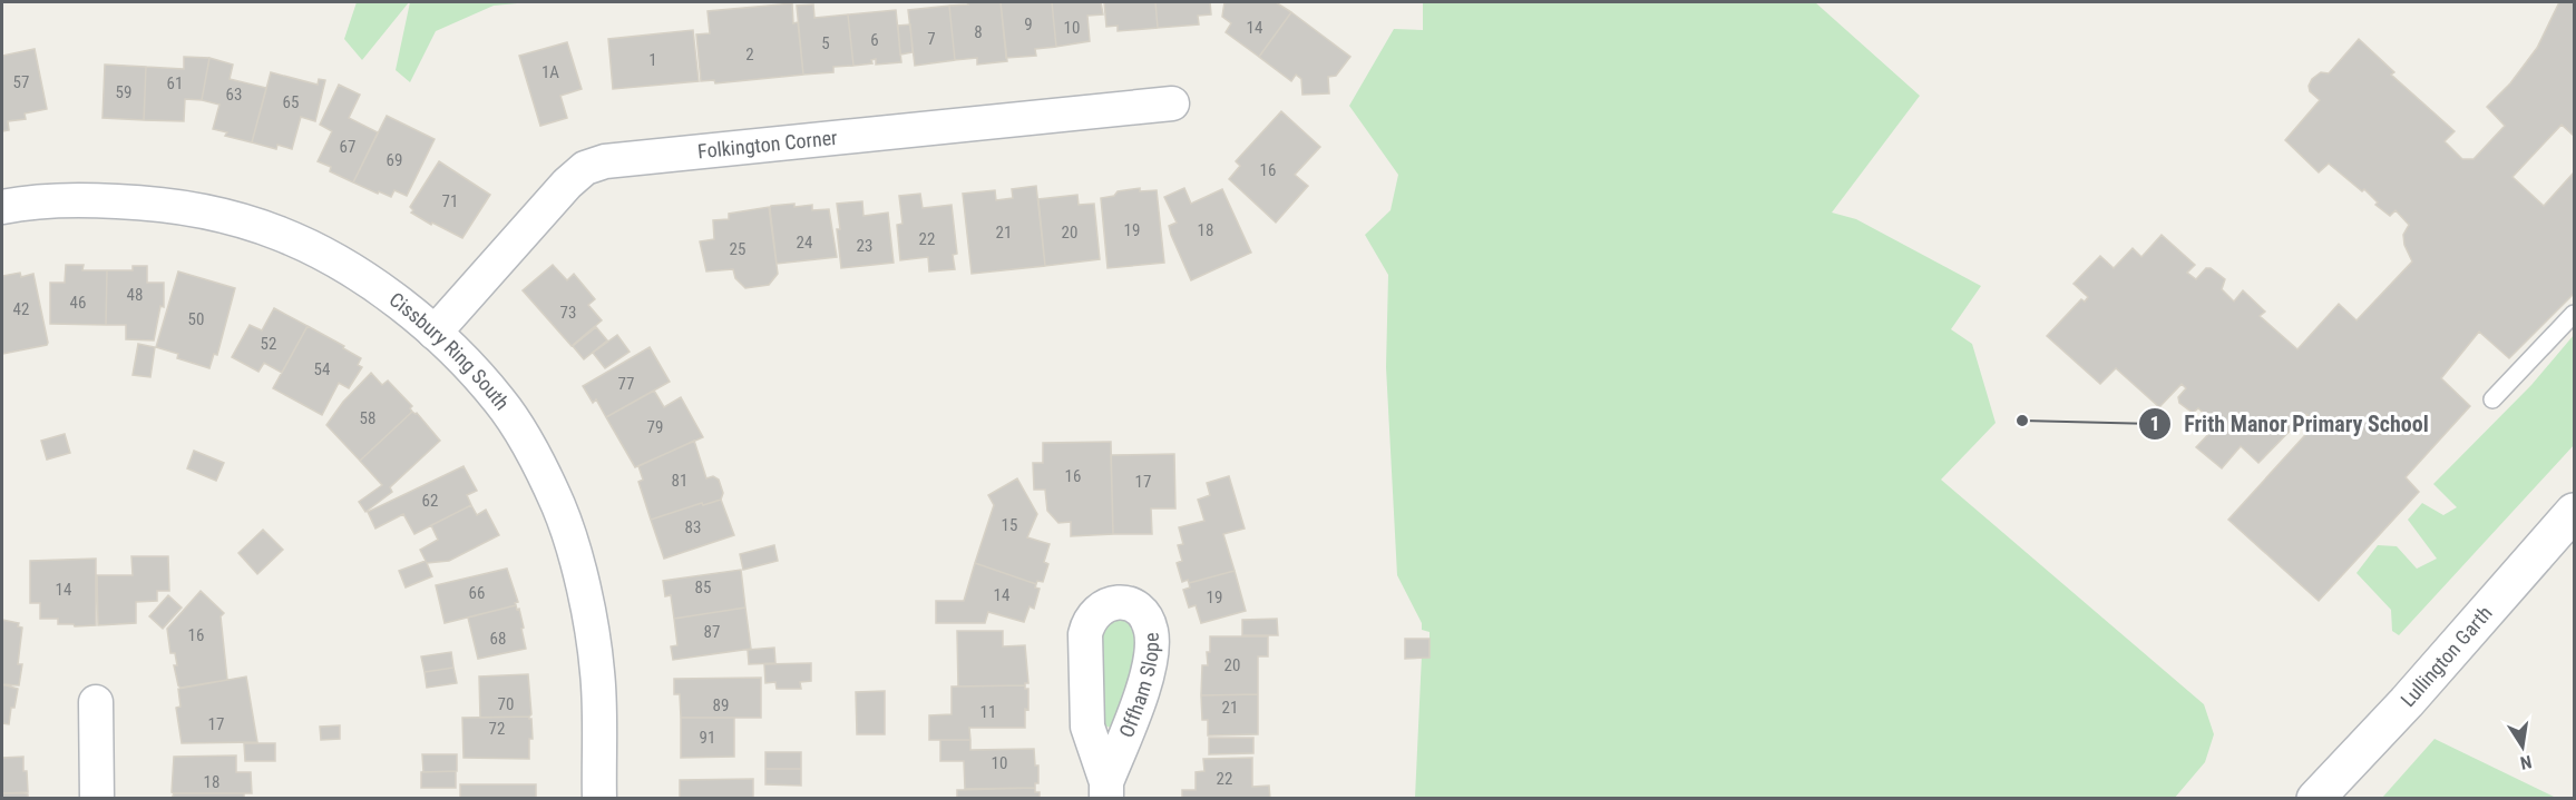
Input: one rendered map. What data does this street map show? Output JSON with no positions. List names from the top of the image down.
{
  "streets": {
    "street": ["Folkington Corner", "Cissbury Ring South", "Lullington Garth"]
  },
  "crossings": [
    ["Folkington Corner", "Cissbury Ring South"]
  ],
  "places": ["Frith Manor Primary School"],
  "house_numbers": [
    "9",
    "10",
    "14",
    "8",
    "7",
    "6",
    "5",
    "2",
    "1",
    "1A",
    "57",
    "61",
    "59",
    "63",
    "65",
    "67",
    "69",
    "16",
    "71",
    "19",
    "18",
    "21",
    "20",
    "22",
    "24",
    "23",
    "25",
    "48",
    "46",
    "42",
    "73",
    "50",
    "52",
    "54",
    "77",
    "58",
    "79",
    "16",
    "81",
    "17",
    "62",
    "15",
    "83",
    "85",
    "14",
    "66",
    "14",
    "19",
    "87",
    "16",
    "68",
    "20",
    "70",
    "89",
    "21",
    "11",
    "17",
    "72",
    "91",
    "10",
    "22",
    "18"
  ],
  "north": "bottom"
}
